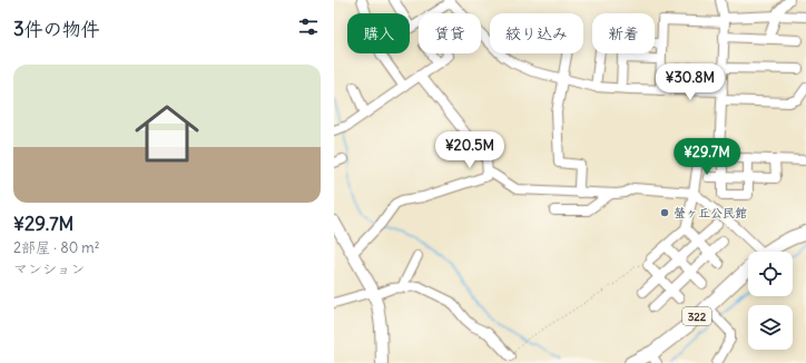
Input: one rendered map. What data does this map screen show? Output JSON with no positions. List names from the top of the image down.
{
  "streets": {
    "highway": ["322"]
  },
  "places": ["螢ヶ丘公民館"],
  "page": {
    "heading": "3件の物件",
    "chip": [
      "購入",
      "賃貸",
      "絞り込み",
      "新着"
    ],
    "list": [
      {
        "name": "¥29.7M",
        "note": "2部屋 · 80 m² · マンション"
      }
    ],
    "price": ["¥30.8M", "¥20.5M", "¥29.7M"]
  }
}
